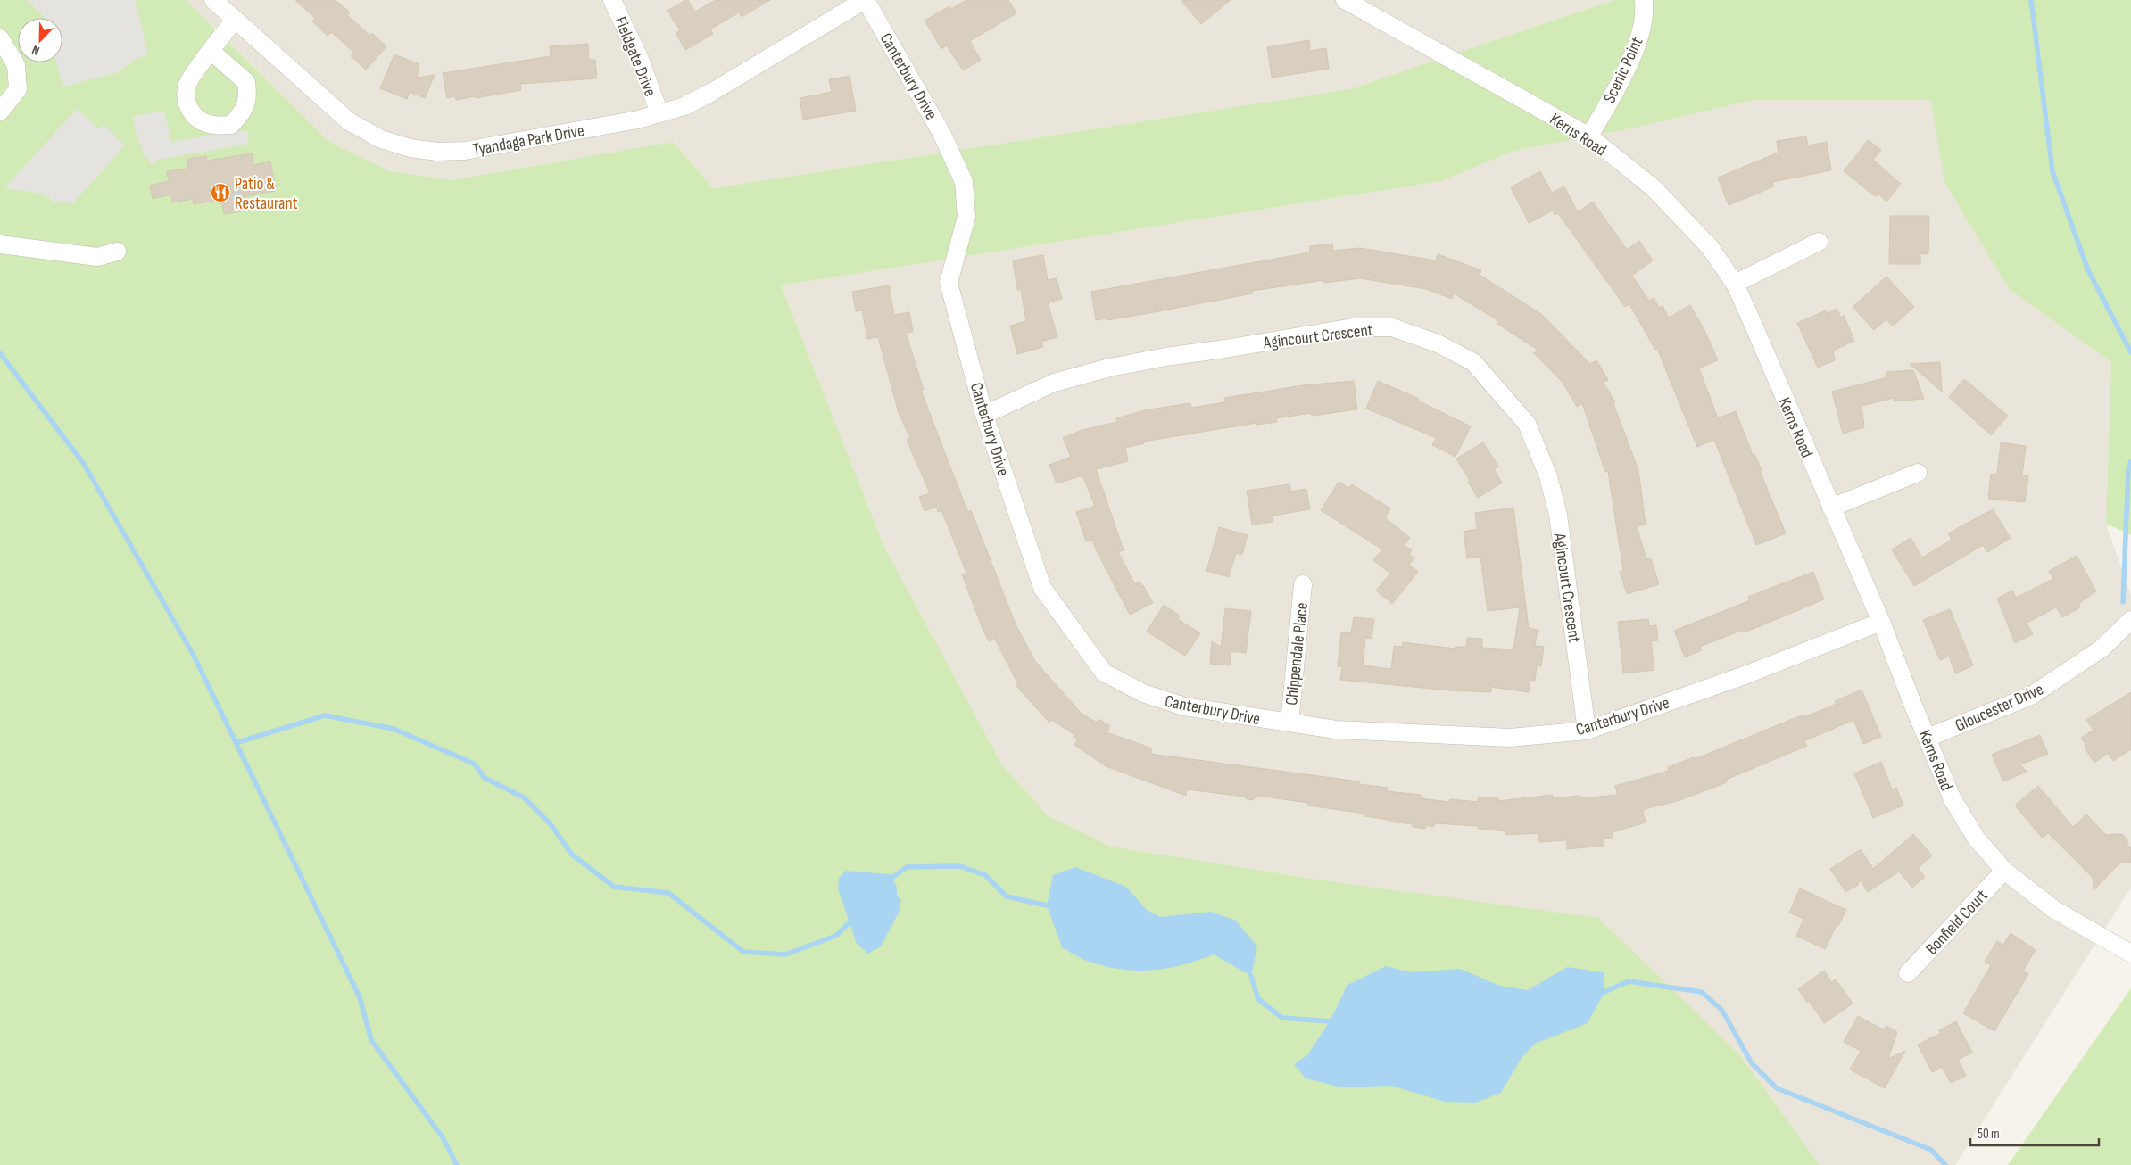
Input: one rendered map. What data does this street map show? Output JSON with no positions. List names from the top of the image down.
{
  "streets": {
    "street": [
      "Fieldgate Drive",
      "Scenic Point",
      "Canterbury Drive",
      "Kerns Road",
      "Tyandaga Park Drive",
      "Agincourt Crescent",
      "Chippendale Place",
      "Gloucester Drive",
      "Bonfield Court"
    ]
  },
  "crossings": [
    ["Fieldgate Drive", "Tyandaga Park Drive"],
    ["Scenic Point", "Kerns Road"],
    ["Canterbury Drive", "Kerns Road"],
    ["Canterbury Drive", "Tyandaga Park Drive"],
    ["Canterbury Drive", "Agincourt Crescent"],
    ["Canterbury Drive", "Chippendale Place"],
    ["Kerns Road", "Gloucester Drive"],
    ["Kerns Road", "Bonfield Court"]
  ],
  "places": {
    "restaurant": ["Patio & Restaurant"]
  },
  "scale_bar": "50 m",
  "north": "bottom left"
}
